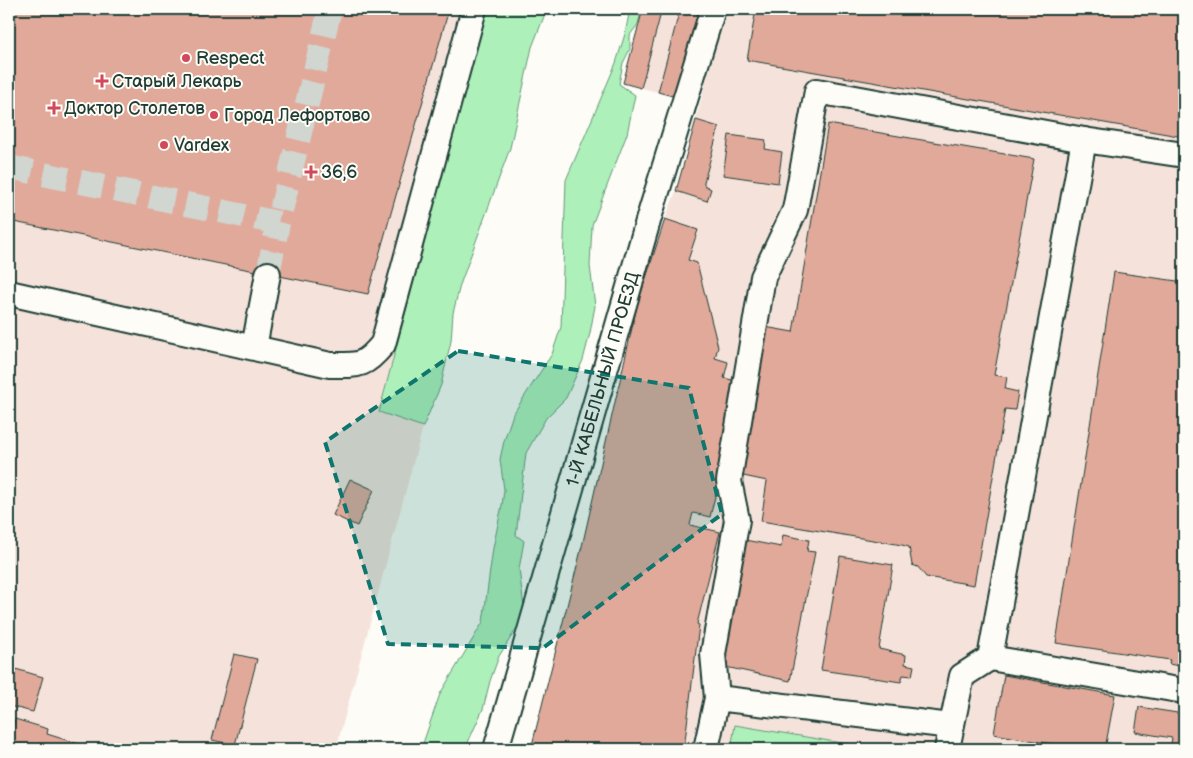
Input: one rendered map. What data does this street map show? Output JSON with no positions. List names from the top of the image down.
{
  "streets": {
    "street": ["1-Й КАБЕЛЬНЫЙ ПРОЕЗД"]
  },
  "places": {
    "other": ["Respect", "Город Лефортово", "Vardex"],
    "health": ["Старый Лекарь", "Доктор Столетов", "36,6"]
  }
}
